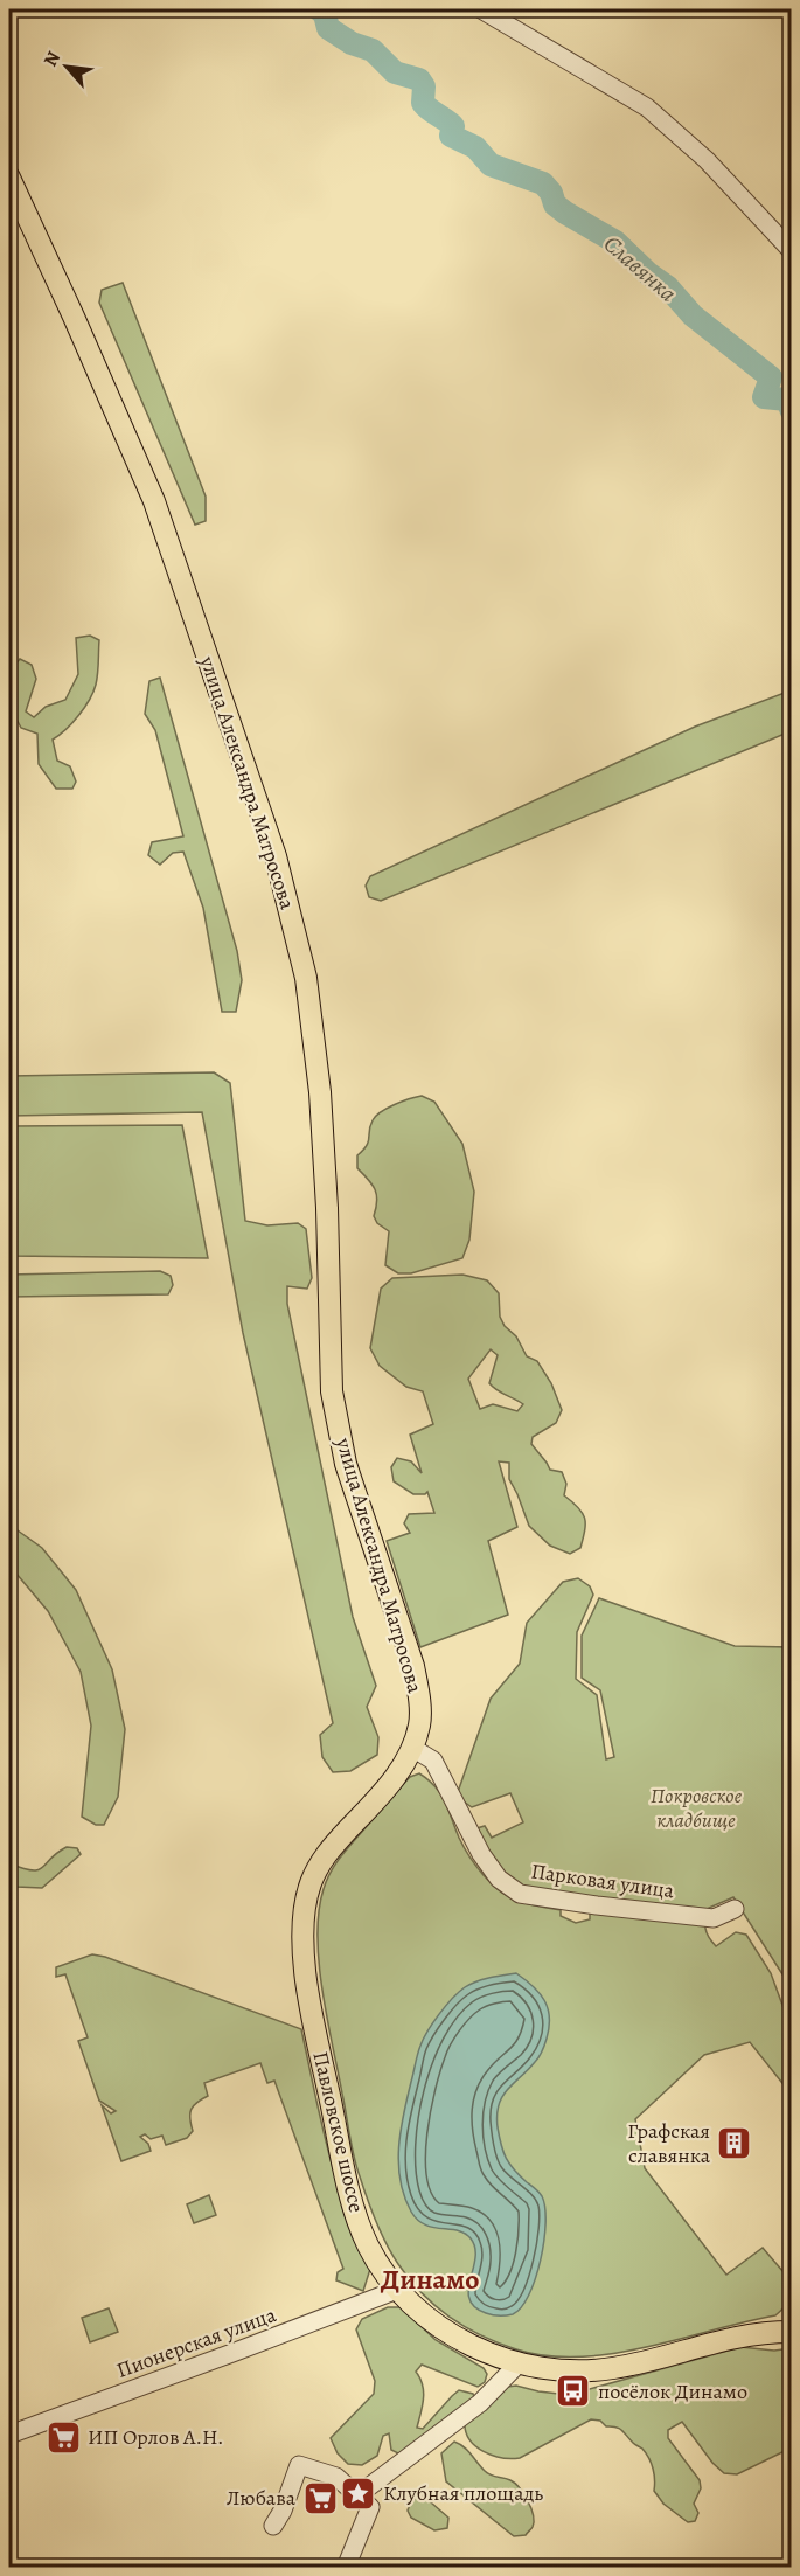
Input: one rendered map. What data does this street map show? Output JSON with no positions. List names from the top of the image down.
{
  "streets": {
    "main road": ["улица Александра Матросова", "Павловское шоссе"],
    "street": ["Парковая улица", "Пионерская улица"]
  },
  "crossings": [
    ["улица Александра Матросова", "Парковая улица"],
    ["улица Александра Матросова", "Павловское шоссе"],
    ["Парковая улица", "Павловское шоссе"],
    ["Павловское шоссе", "Пионерская улица"]
  ],
  "districts": ["Динамо"],
  "water": ["Славянка"],
  "parks": ["Покровское кладбище"],
  "places": {
    "building": ["Графская славянка"],
    "bus stop": ["посёлок Динамо"],
    "supermarket": ["ИП Орлов А.Н.", "Любава"],
    "place": ["Клубная площадь"]
  },
  "north": "top left"
}
